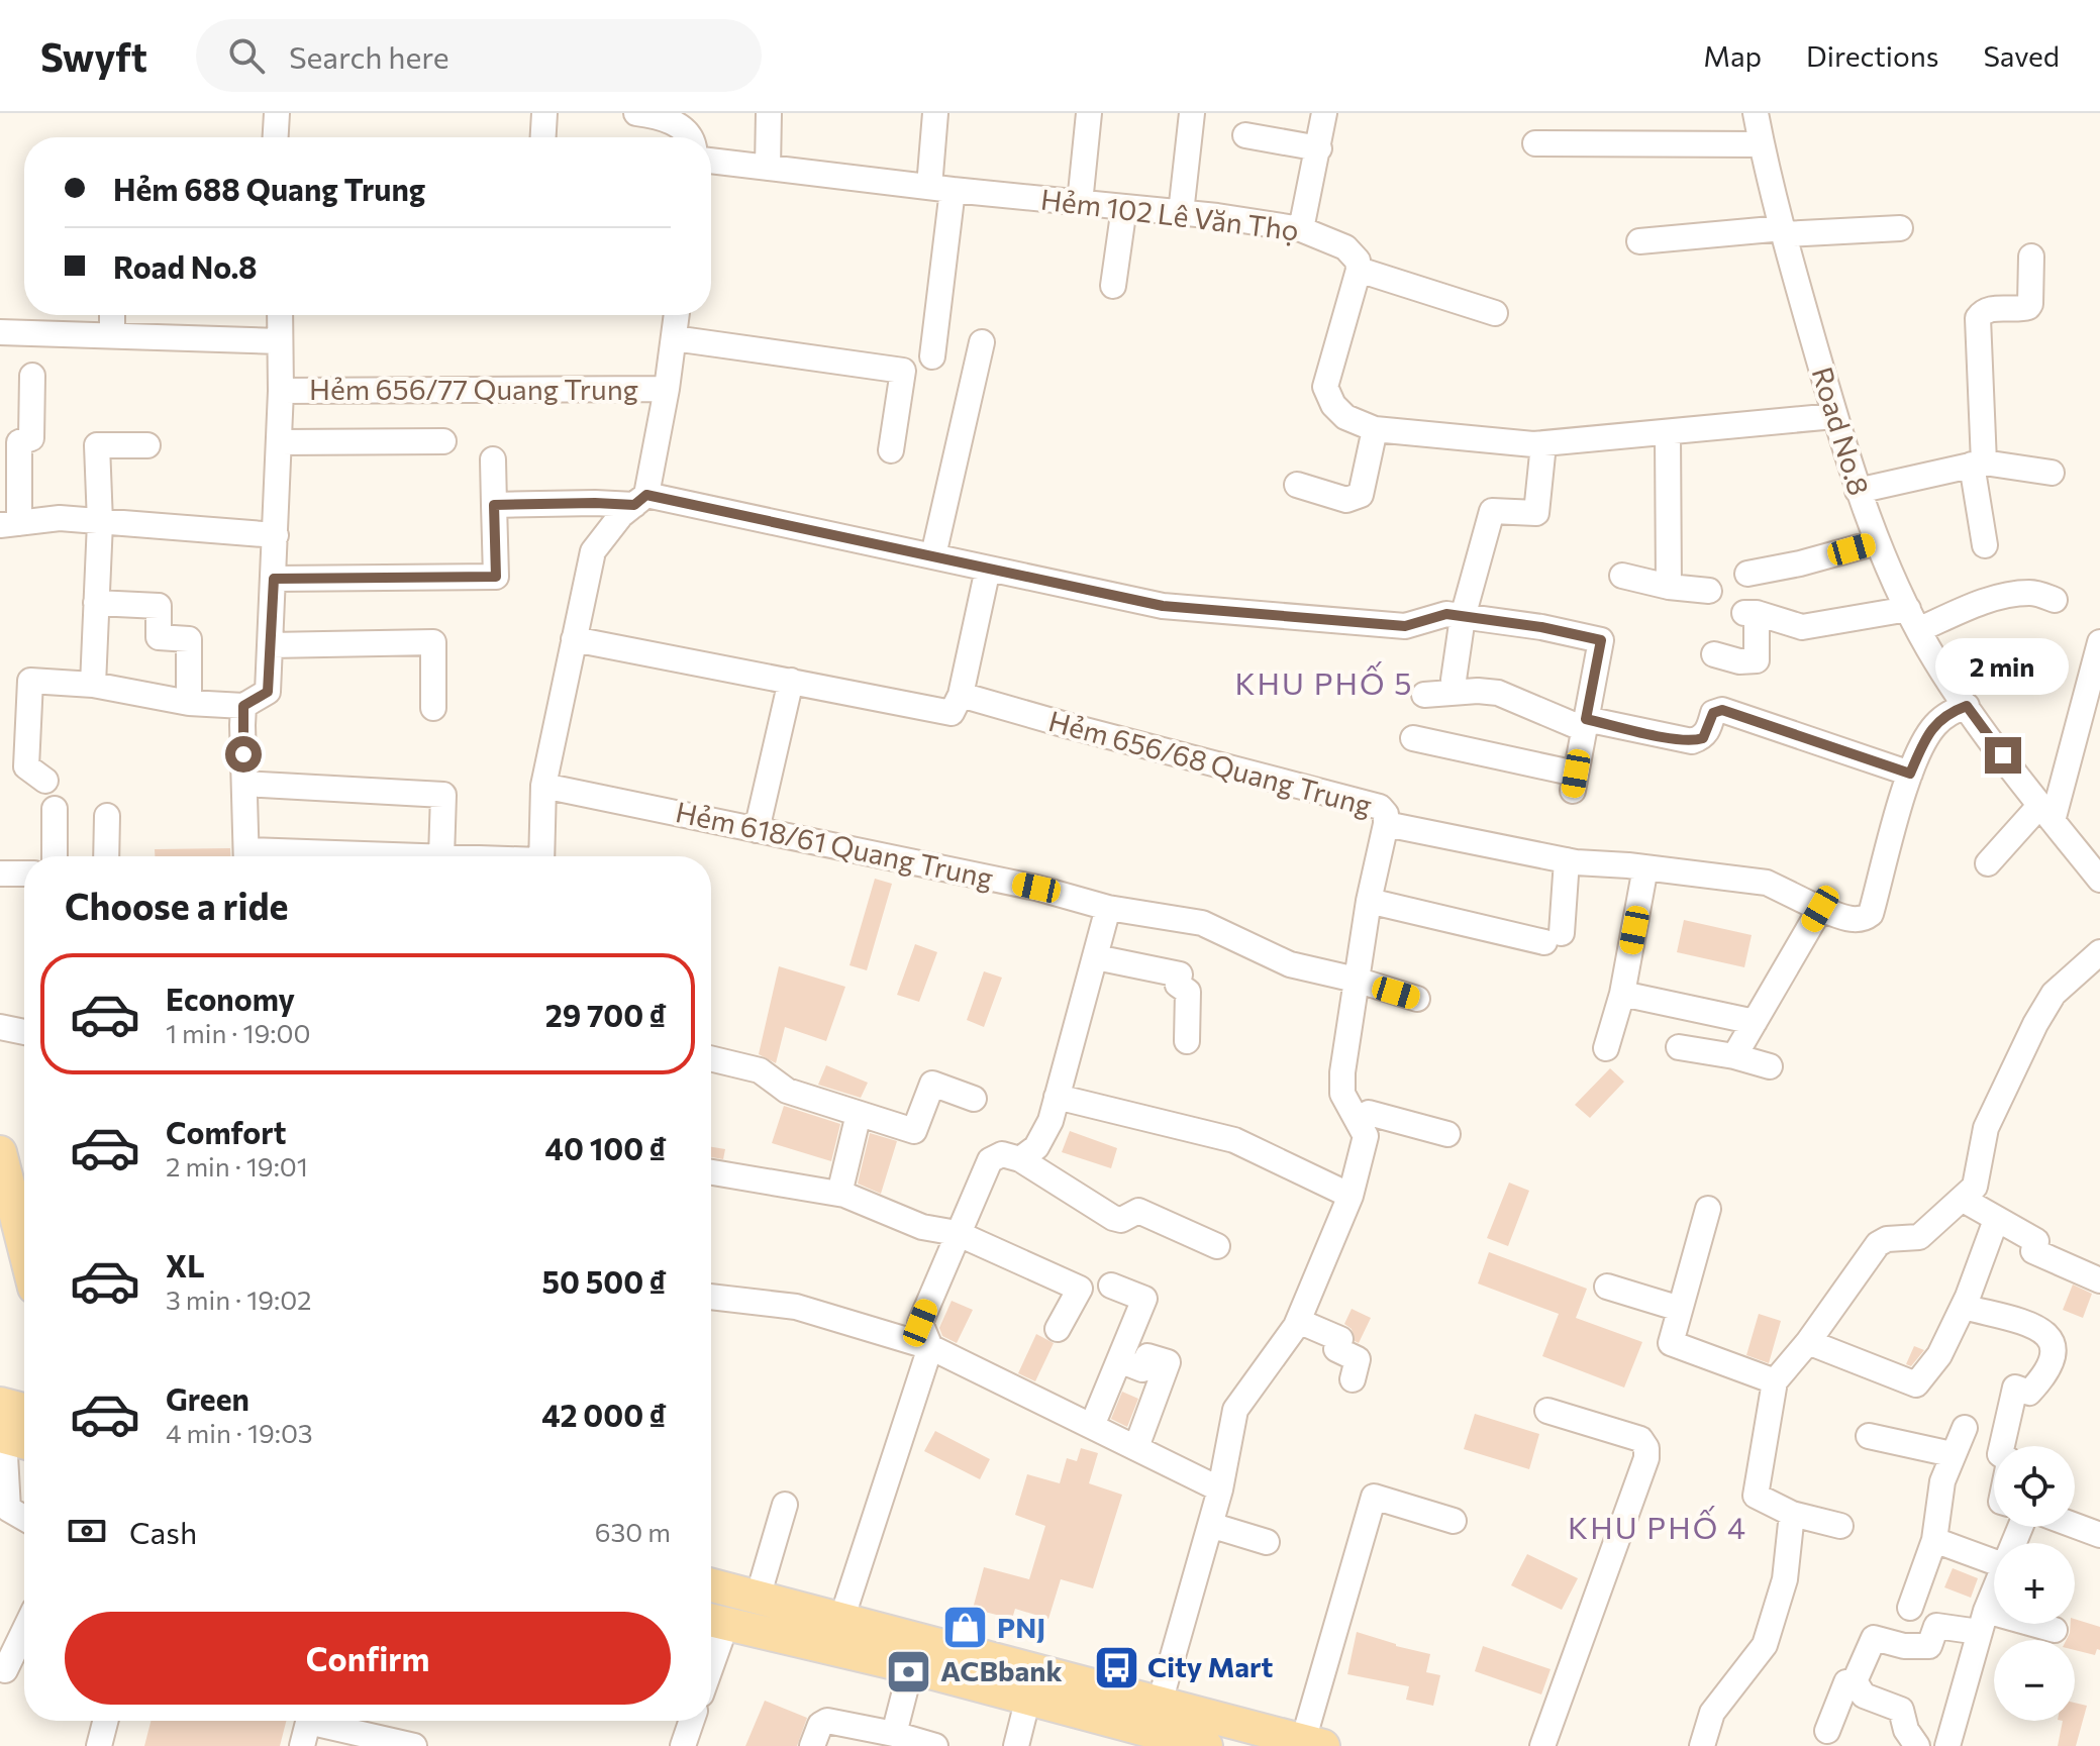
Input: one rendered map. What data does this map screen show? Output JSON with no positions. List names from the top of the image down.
{
  "streets": {
    "street": [
      "Hẻm 102 Lê Văn Thọ",
      "Hẻm 656/77 Quang Trung",
      "Road No.8",
      "Hẻm 656/68 Quang Trung",
      "Hẻm 618/61 Quang Trung"
    ]
  },
  "districts": ["KHU PHỐ 5", "KHU PHỐ 4"],
  "places": {
    "shop": ["PNJ"],
    "bus stop": ["City Mart"],
    "bank": ["ACBbank"]
  },
  "page": {
    "header": "Swyft",
    "search": "Search here",
    "nav": ["Map", "Directions", "Saved"],
    "banner": ["Hẻm 688 Quang Trung", "Road No.8"],
    "bubble": "2 min",
    "heading": "Choose a ride",
    "list": [
      {
        "name": "Economy",
        "note": "1 min · 19:00",
        "value": "29 700 ₫"
      },
      {
        "name": "Comfort",
        "note": "2 min · 19:01",
        "value": "40 100 ₫"
      },
      {
        "name": "XL",
        "note": "3 min · 19:02",
        "value": "50 500 ₫"
      },
      {
        "name": "Green",
        "note": "4 min · 19:03",
        "value": "42 000 ₫"
      }
    ],
    "map_buttons": ["+", "−"],
    "pay": ["Cash", "630 m"],
    "buttons": "Confirm"
  }
}
